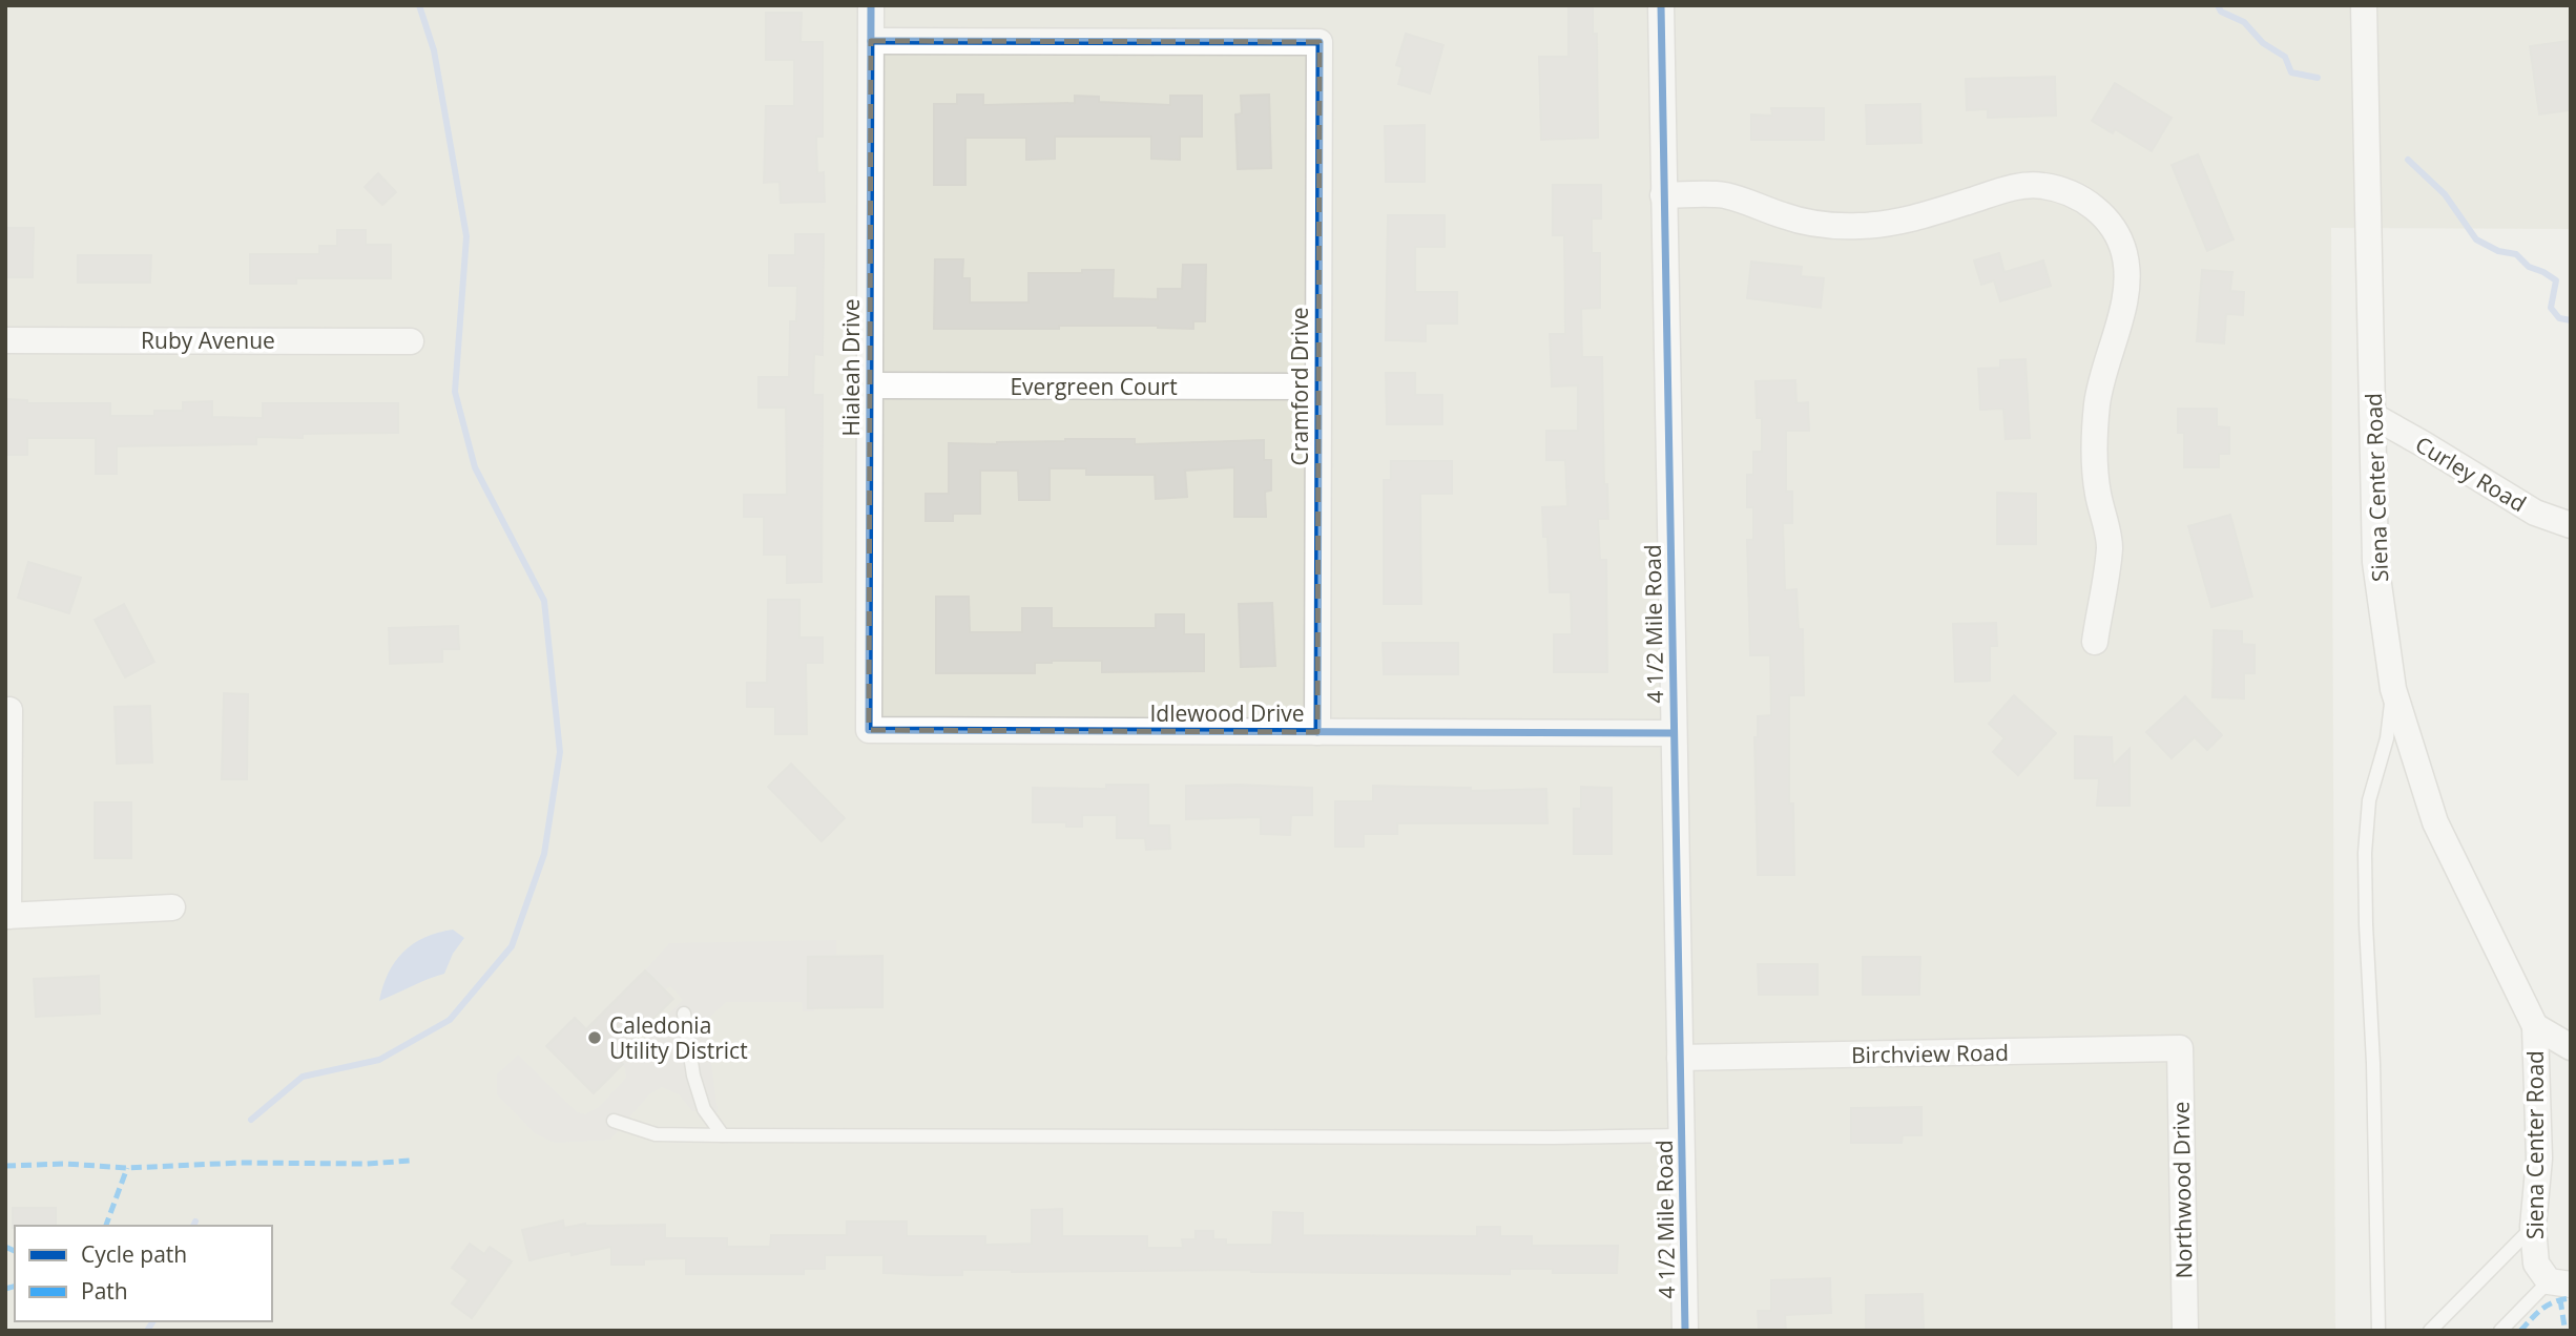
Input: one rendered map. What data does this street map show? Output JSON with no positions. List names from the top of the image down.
{
  "streets": {
    "street": [
      "Ruby Avenue",
      "Hialeah Drive",
      "Evergreen Court",
      "Cramford Drive",
      "Curley Road",
      "Siena Center Road",
      "4 1/2 Mile Road",
      "Idlewood Drive",
      "Birchview Road",
      "Northwood Drive"
    ]
  },
  "crossings": [
    ["Hialeah Drive", "Evergreen Court"],
    ["Hialeah Drive", "Cramford Drive"],
    ["Hialeah Drive", "Idlewood Drive"],
    ["Evergreen Court", "Cramford Drive"],
    ["Cramford Drive", "Idlewood Drive"],
    ["Curley Road", "Siena Center Road"],
    ["4 1/2 Mile Road", "Idlewood Drive"],
    ["4 1/2 Mile Road", "Birchview Road"],
    ["Birchview Road", "Northwood Drive"]
  ],
  "places": ["Caledonia Utility District"],
  "legend": ["Cycle path", "Path"]
}
